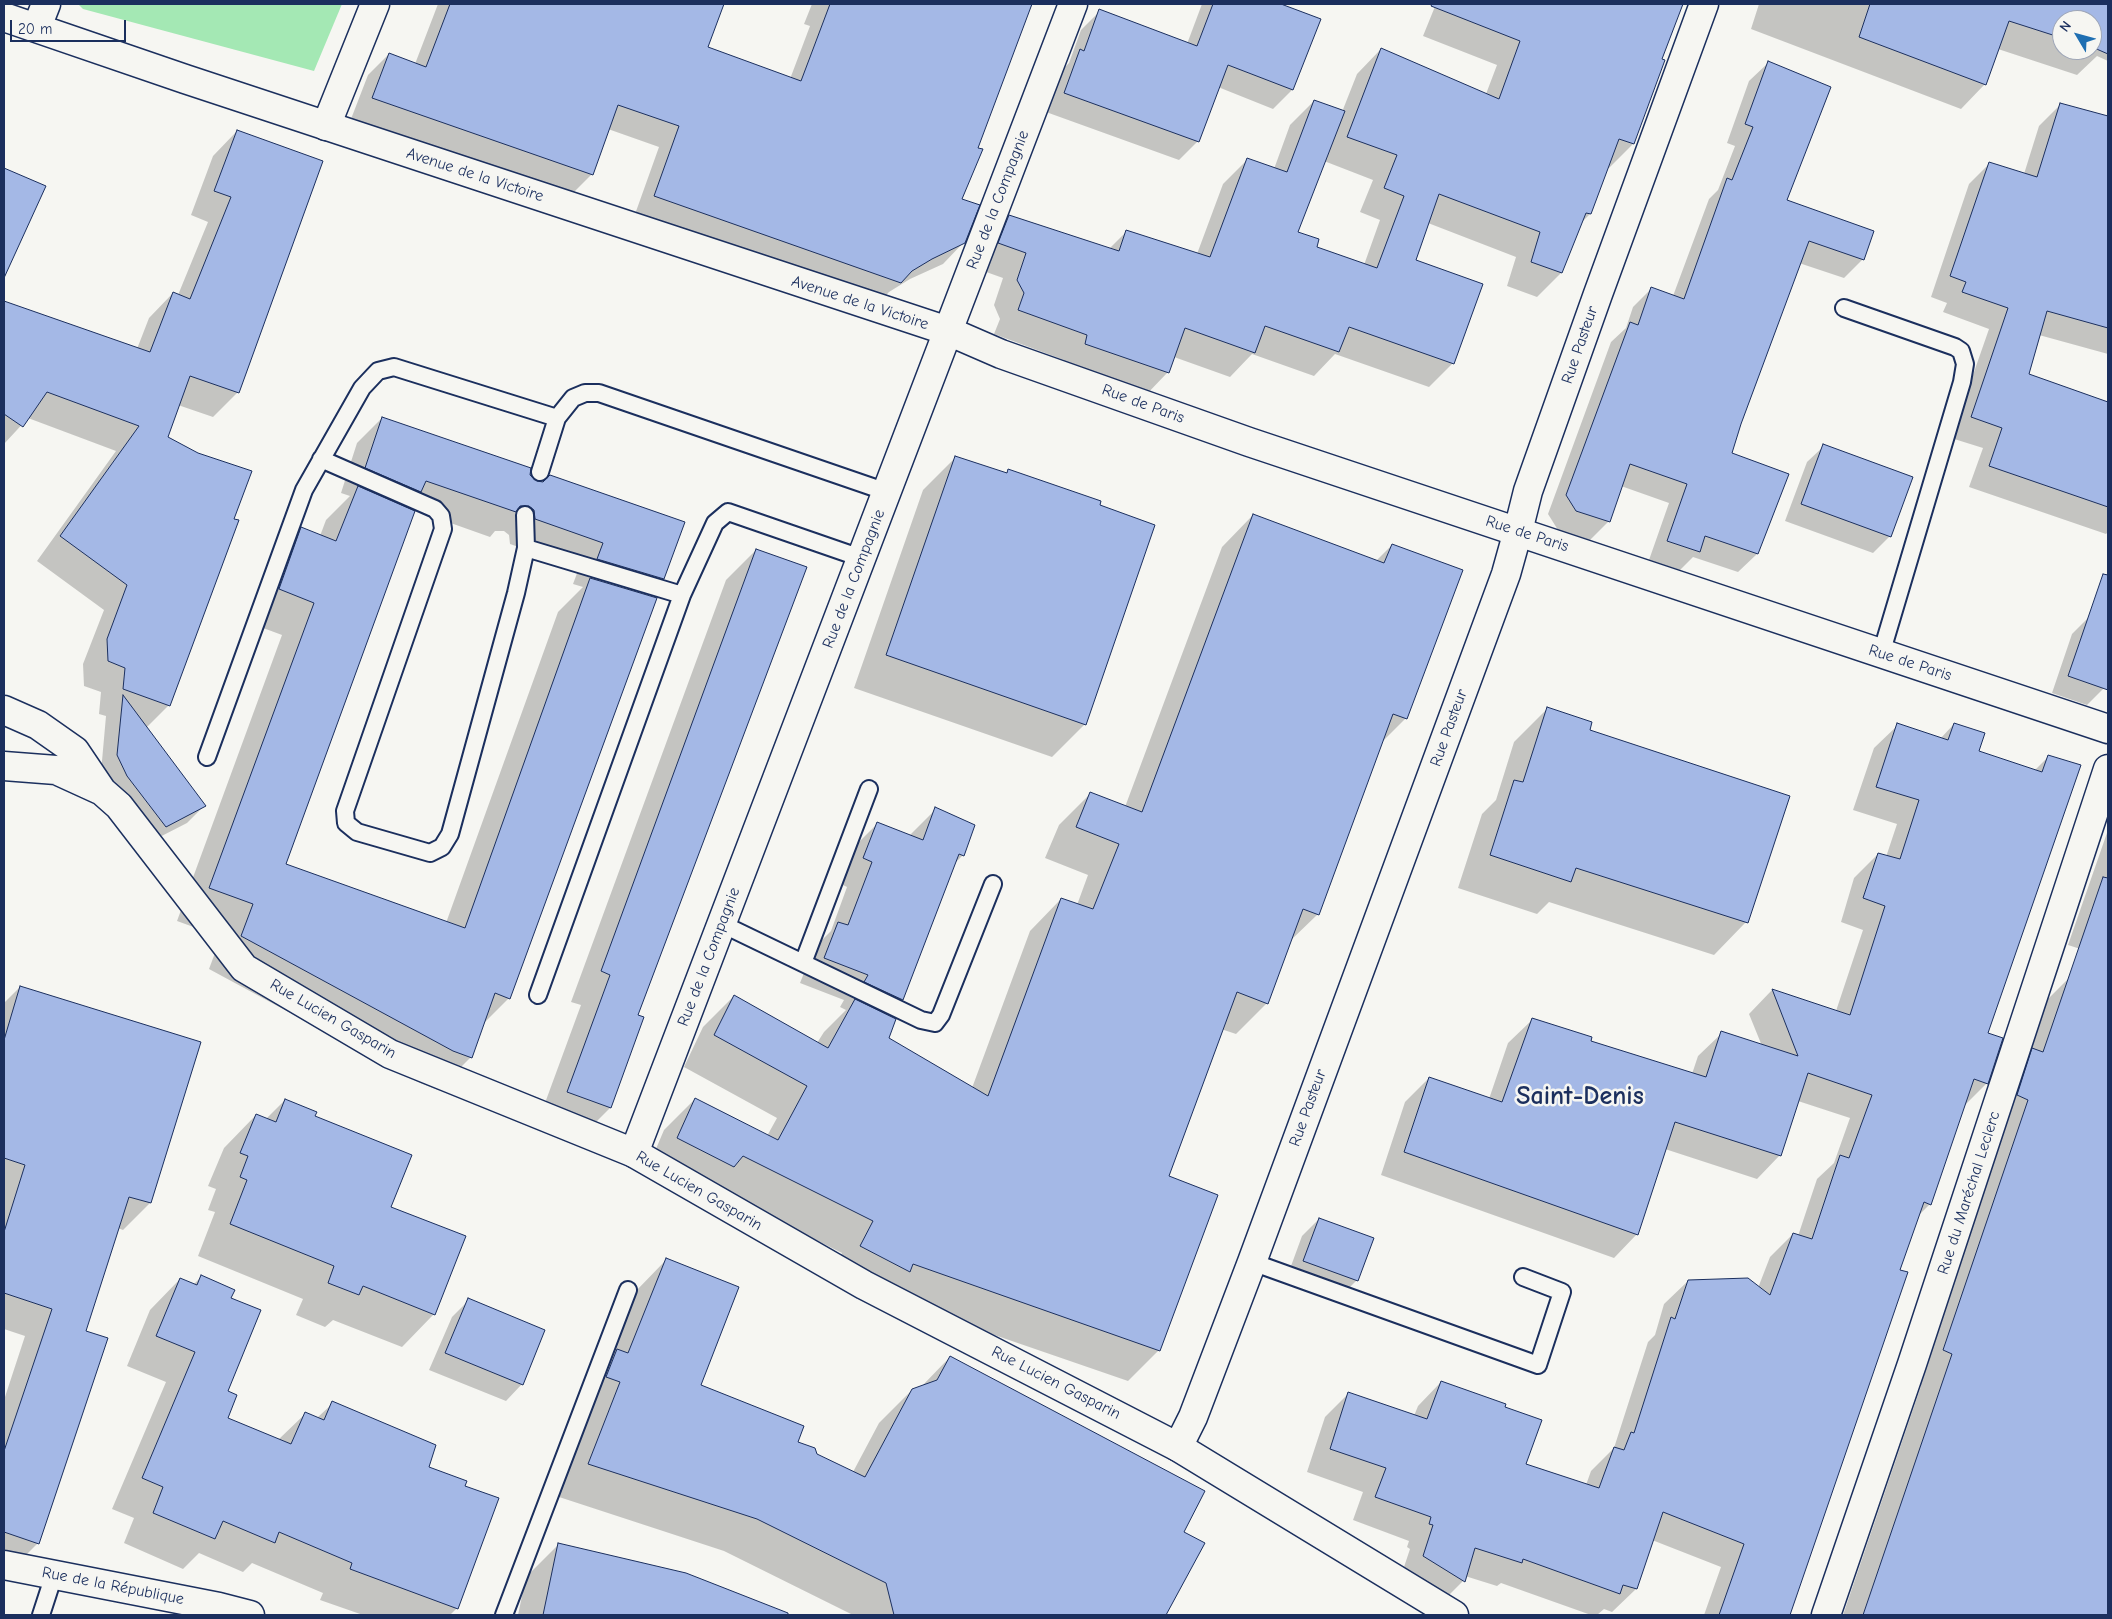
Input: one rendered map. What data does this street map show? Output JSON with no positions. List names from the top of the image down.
{
  "streets": {
    "street": [
      "Avenue de la Victoire",
      "Rue de la Compagnie",
      "Rue Pasteur",
      "Rue de Paris",
      "Rue Lucien Gasparin",
      "Rue du Maréchal Leclerc",
      "Rue de la République"
    ]
  },
  "crossings": [
    ["Avenue de la Victoire", "Rue de la Compagnie"],
    ["Avenue de la Victoire", "Rue de Paris"],
    ["Rue de la Compagnie", "Rue de Paris"],
    ["Rue de la Compagnie", "Rue Lucien Gasparin"],
    ["Rue Pasteur", "Rue de Paris"],
    ["Rue Pasteur", "Rue Lucien Gasparin"]
  ],
  "districts": ["Saint-Denis"],
  "scale_bar": "20 m",
  "north": "top left"
}
